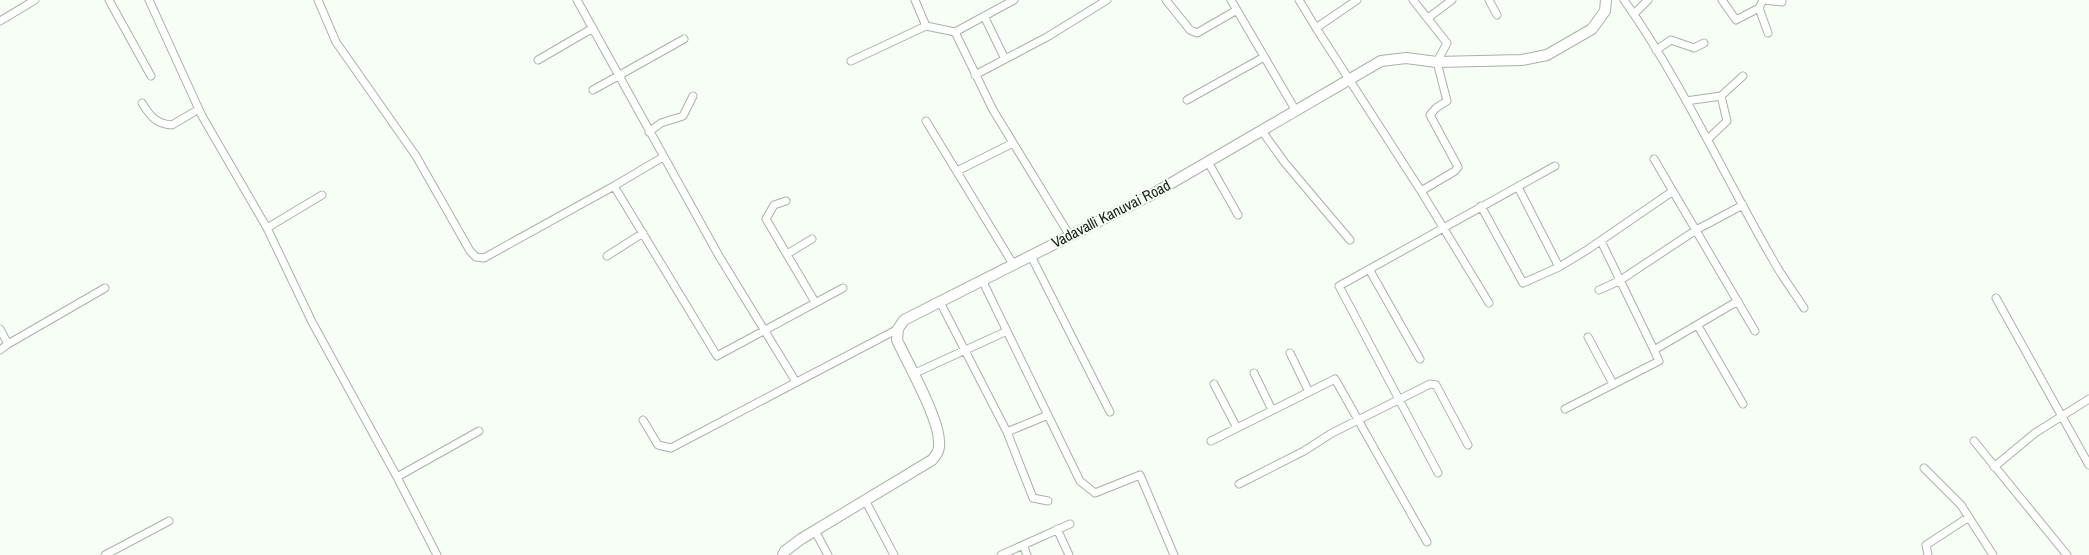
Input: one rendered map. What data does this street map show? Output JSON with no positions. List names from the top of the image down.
{
  "streets": {
    "street": ["Vadavalli Kanuvai Road"]
  }
}
